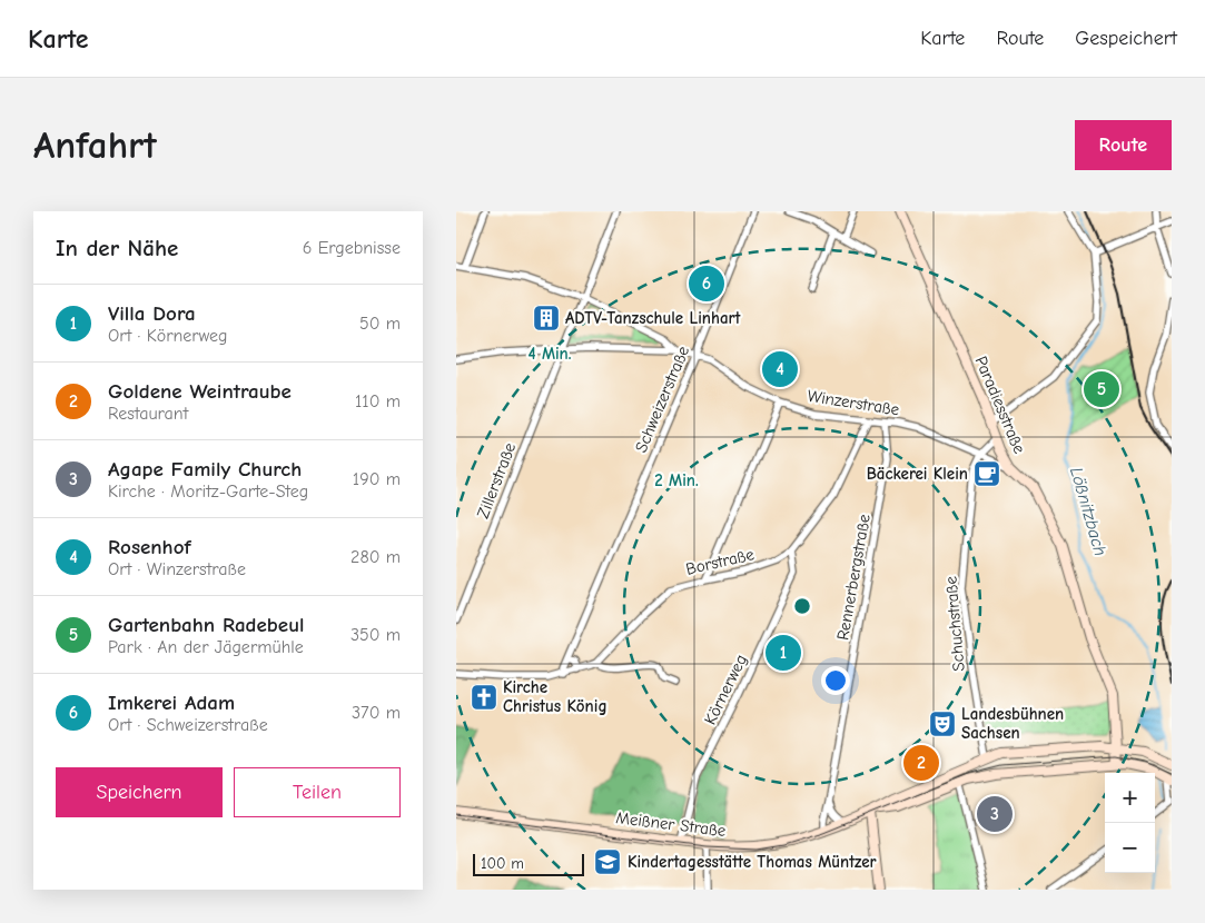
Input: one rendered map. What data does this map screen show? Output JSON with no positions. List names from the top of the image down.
{
  "streets": {
    "main road": ["Paradiesstraße", "Meißner Straße"],
    "street": [
      "Schweizerstraße",
      "Winzerstraße",
      "Zillerstraße",
      "Borstraße",
      "Rennerbergstraße",
      "Schuchstraße",
      "Körnerweg"
    ]
  },
  "crossings": [
    ["Schweizerstraße", "Winzerstraße"],
    ["Schweizerstraße", "Borstraße"],
    ["Winzerstraße", "Paradiesstraße"],
    ["Winzerstraße", "Borstraße"],
    ["Winzerstraße", "Rennerbergstraße"],
    ["Winzerstraße", "Schuchstraße"],
    ["Paradiesstraße", "Meißner Straße"],
    ["Borstraße", "Körnerweg"],
    ["Rennerbergstraße", "Meißner Straße"],
    ["Schuchstraße", "Meißner Straße"],
    ["Körnerweg", "Meißner Straße"]
  ],
  "water": ["Lößnitzbach"],
  "places": {
    "building": ["ADTV-Tanzschule Linhart"],
    "cafe": ["Bäckerei Klein"],
    "church": ["Kirche Christus König"],
    "theatre": ["Landesbühnen Sachsen"],
    "school or university": ["Kindertagesstätte Thomas Müntzer"]
  },
  "scale_bar": "100 m",
  "page": {
    "header": "Karte",
    "nav": ["Karte", "Route", "Gespeichert"],
    "buttons": [
      "Route",
      ["Speichern", "Teilen"]
    ],
    "title": "Anfahrt",
    "heading": ["In der Nähe", "6 Ergebnisse"],
    "pins": [
      "6",
      "4",
      "5",
      "1",
      "2",
      "3"
    ],
    "list": [
      {
        "mark": "1",
        "name": "Villa Dora",
        "note": "Ort · Körnerweg",
        "value": "50 m"
      },
      {
        "mark": "2",
        "name": "Goldene Weintraube",
        "note": "Restaurant",
        "value": "110 m"
      },
      {
        "mark": "3",
        "name": "Agape Family Church",
        "note": "Kirche · Moritz-Garte-Steg",
        "value": "190 m"
      },
      {
        "mark": "4",
        "name": "Rosenhof",
        "note": "Ort · Winzerstraße",
        "value": "280 m"
      },
      {
        "mark": "5",
        "name": "Gartenbahn Radebeul",
        "note": "Park · An der Jägermühle",
        "value": "350 m"
      },
      {
        "mark": "6",
        "name": "Imkerei Adam",
        "note": "Ort · Schweizerstraße",
        "value": "370 m"
      }
    ],
    "map_buttons": ["+", "−"],
    "scale": "100 m"
  },
  "rings": ["4 Min.", "2 Min."]
}
